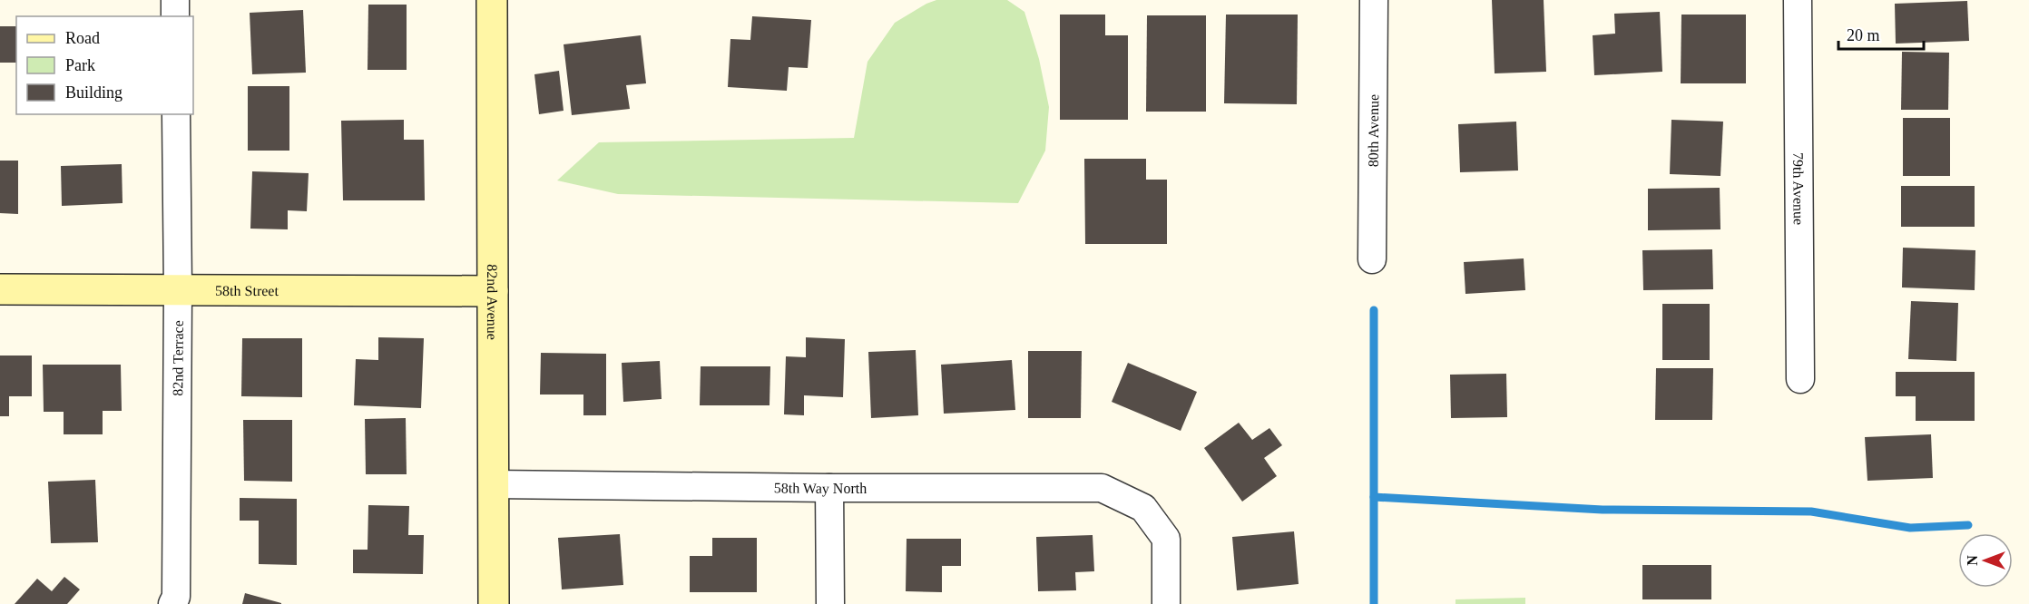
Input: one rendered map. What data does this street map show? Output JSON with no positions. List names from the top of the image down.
{
  "streets": {
    "street": [
      "80th Avenue",
      "79th Avenue",
      "58th Street",
      "82nd Avenue",
      "82nd Terrace",
      "58th Way North"
    ]
  },
  "crossings": [
    ["58th Street", "82nd Avenue"],
    ["58th Street", "82nd Terrace"],
    ["82nd Avenue", "58th Way North"]
  ],
  "legend": ["Road", "Park", "Building"],
  "scale_bar": "20 m",
  "north": "left"
}
